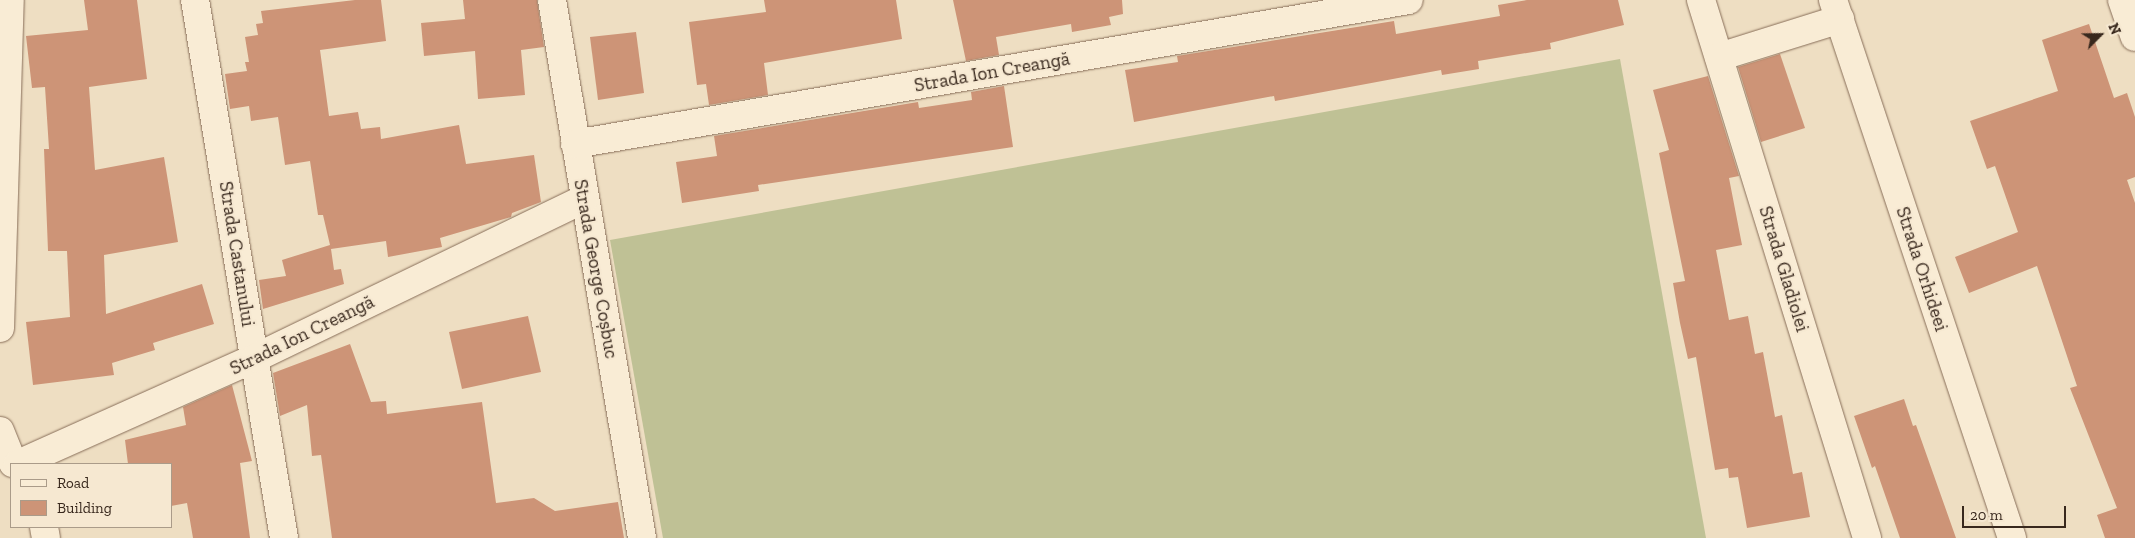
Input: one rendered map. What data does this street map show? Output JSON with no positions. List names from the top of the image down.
{
  "streets": {
    "street": [
      "Strada Ion Creangă",
      "Strada Castanului",
      "Strada George Coșbuc",
      "Strada Gladiolei",
      "Strada Orhideei"
    ]
  },
  "crossings": [
    ["Strada Ion Creangă", "Strada Castanului"],
    ["Strada Ion Creangă", "Strada George Coșbuc"]
  ],
  "legend": ["Road", "Building"],
  "scale_bar": "20 m",
  "north": "top right"
}
